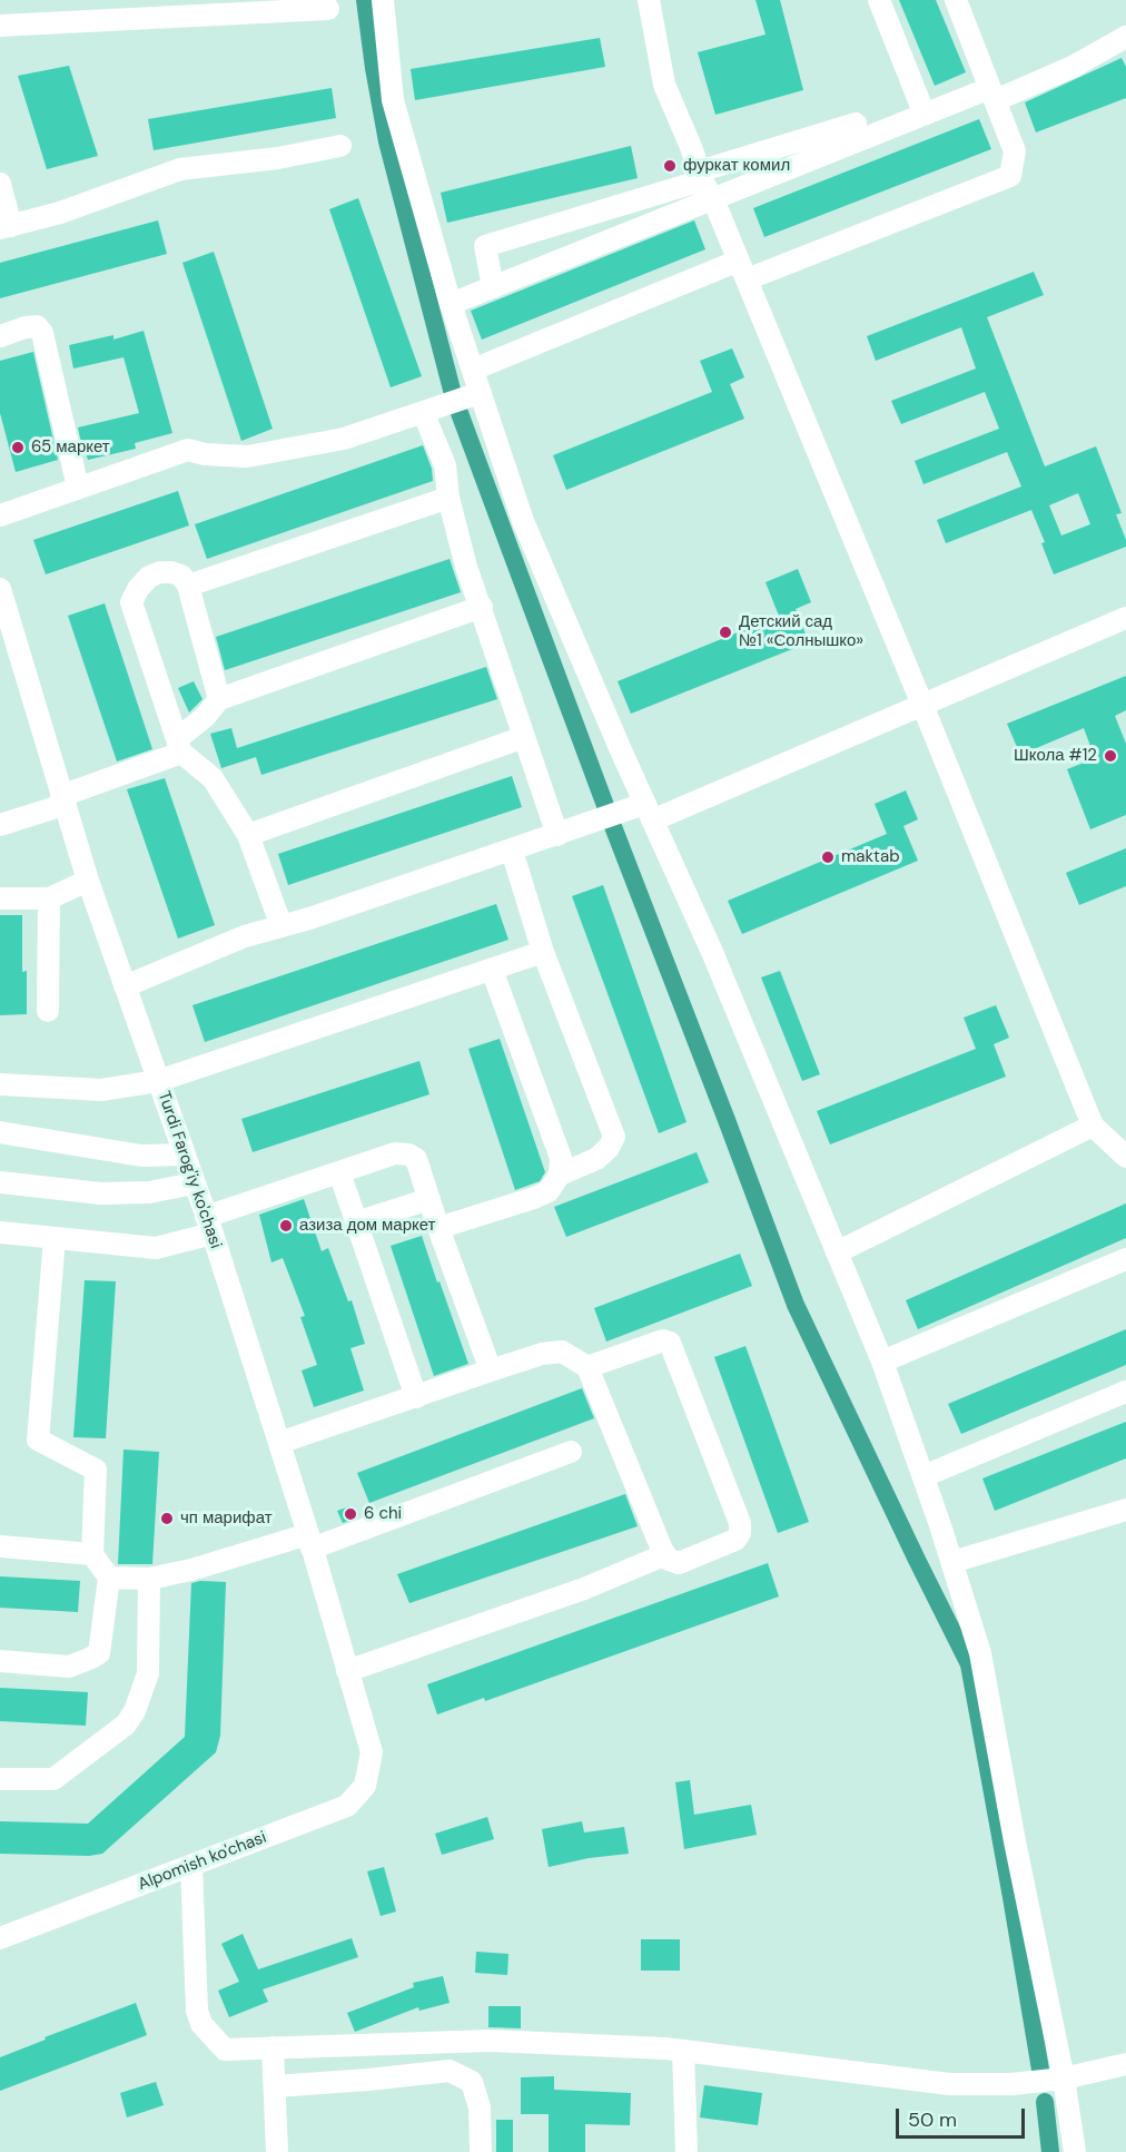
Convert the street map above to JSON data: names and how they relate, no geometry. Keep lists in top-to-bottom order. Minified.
{"streets":{"street":["Turdi Farog'iy ko'chasi","Alpomish ko'chasi"]},"crossings":[["Turdi Farog'iy ko'chasi","Alpomish ko'chasi"]],"places":["фуркат комил","65 маркет","Детский сад №1 «Солнышко»","Школа #12","maktab","азиза дом маркет","6 chi","чп марифат"],"scale_bar":"50 m"}
